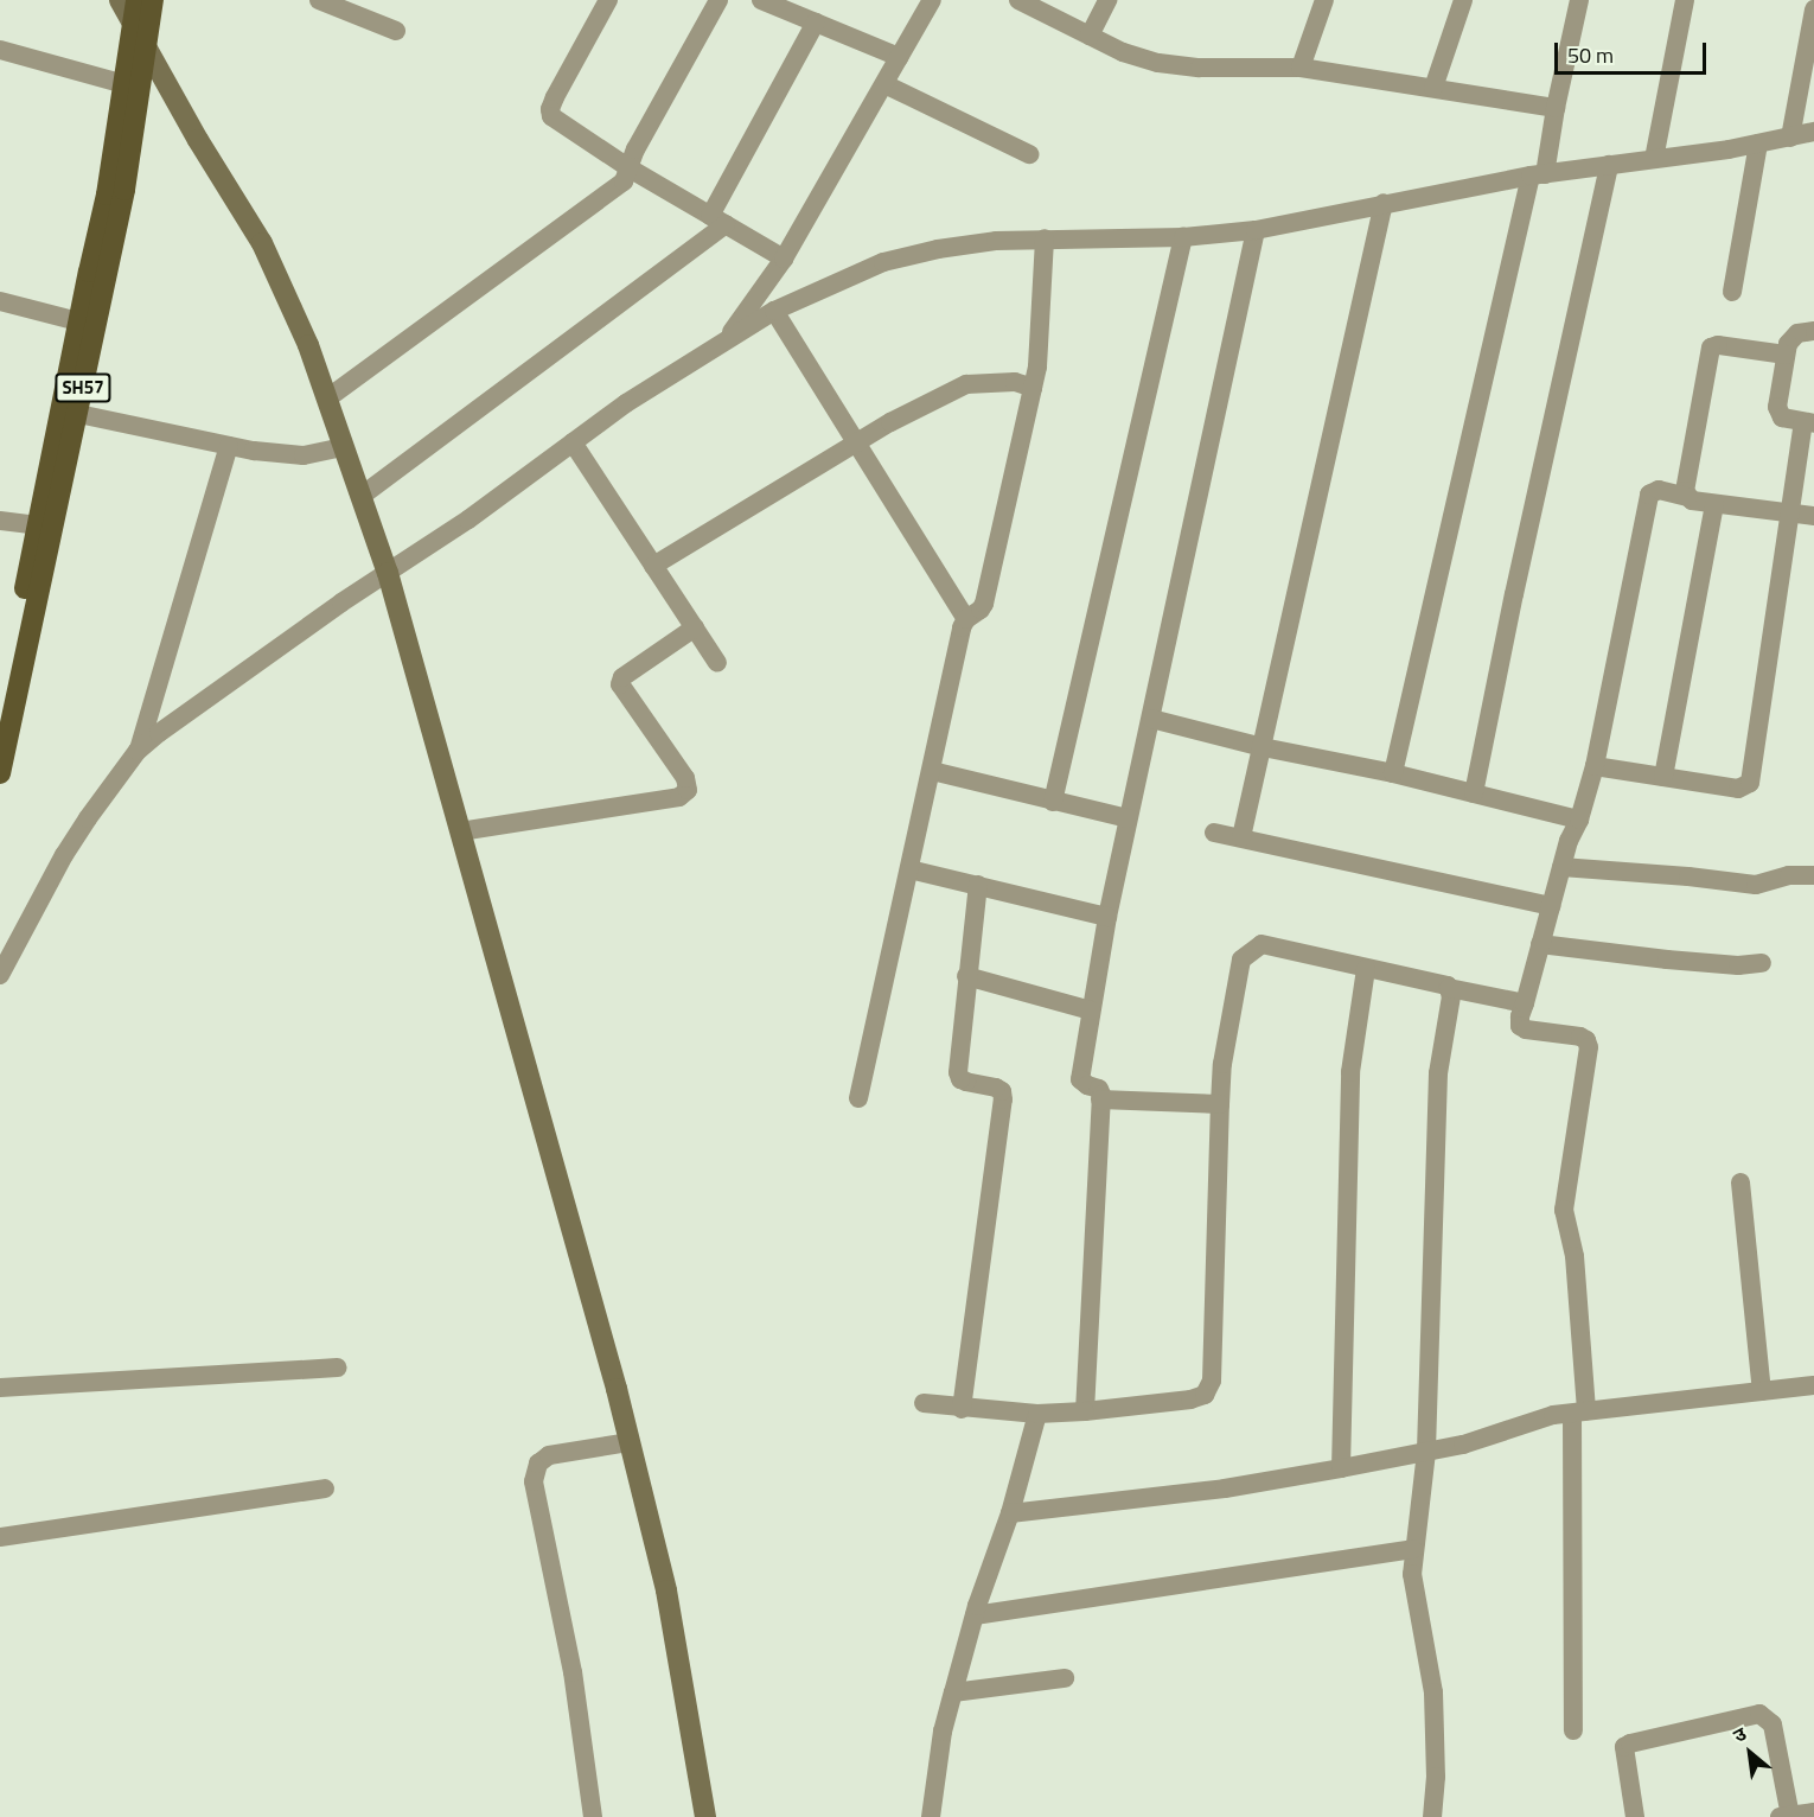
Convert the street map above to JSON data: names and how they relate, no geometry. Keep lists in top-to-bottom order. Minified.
{"streets":{"main road":["SH57"]},"scale_bar":"50 m","north":"top left"}
